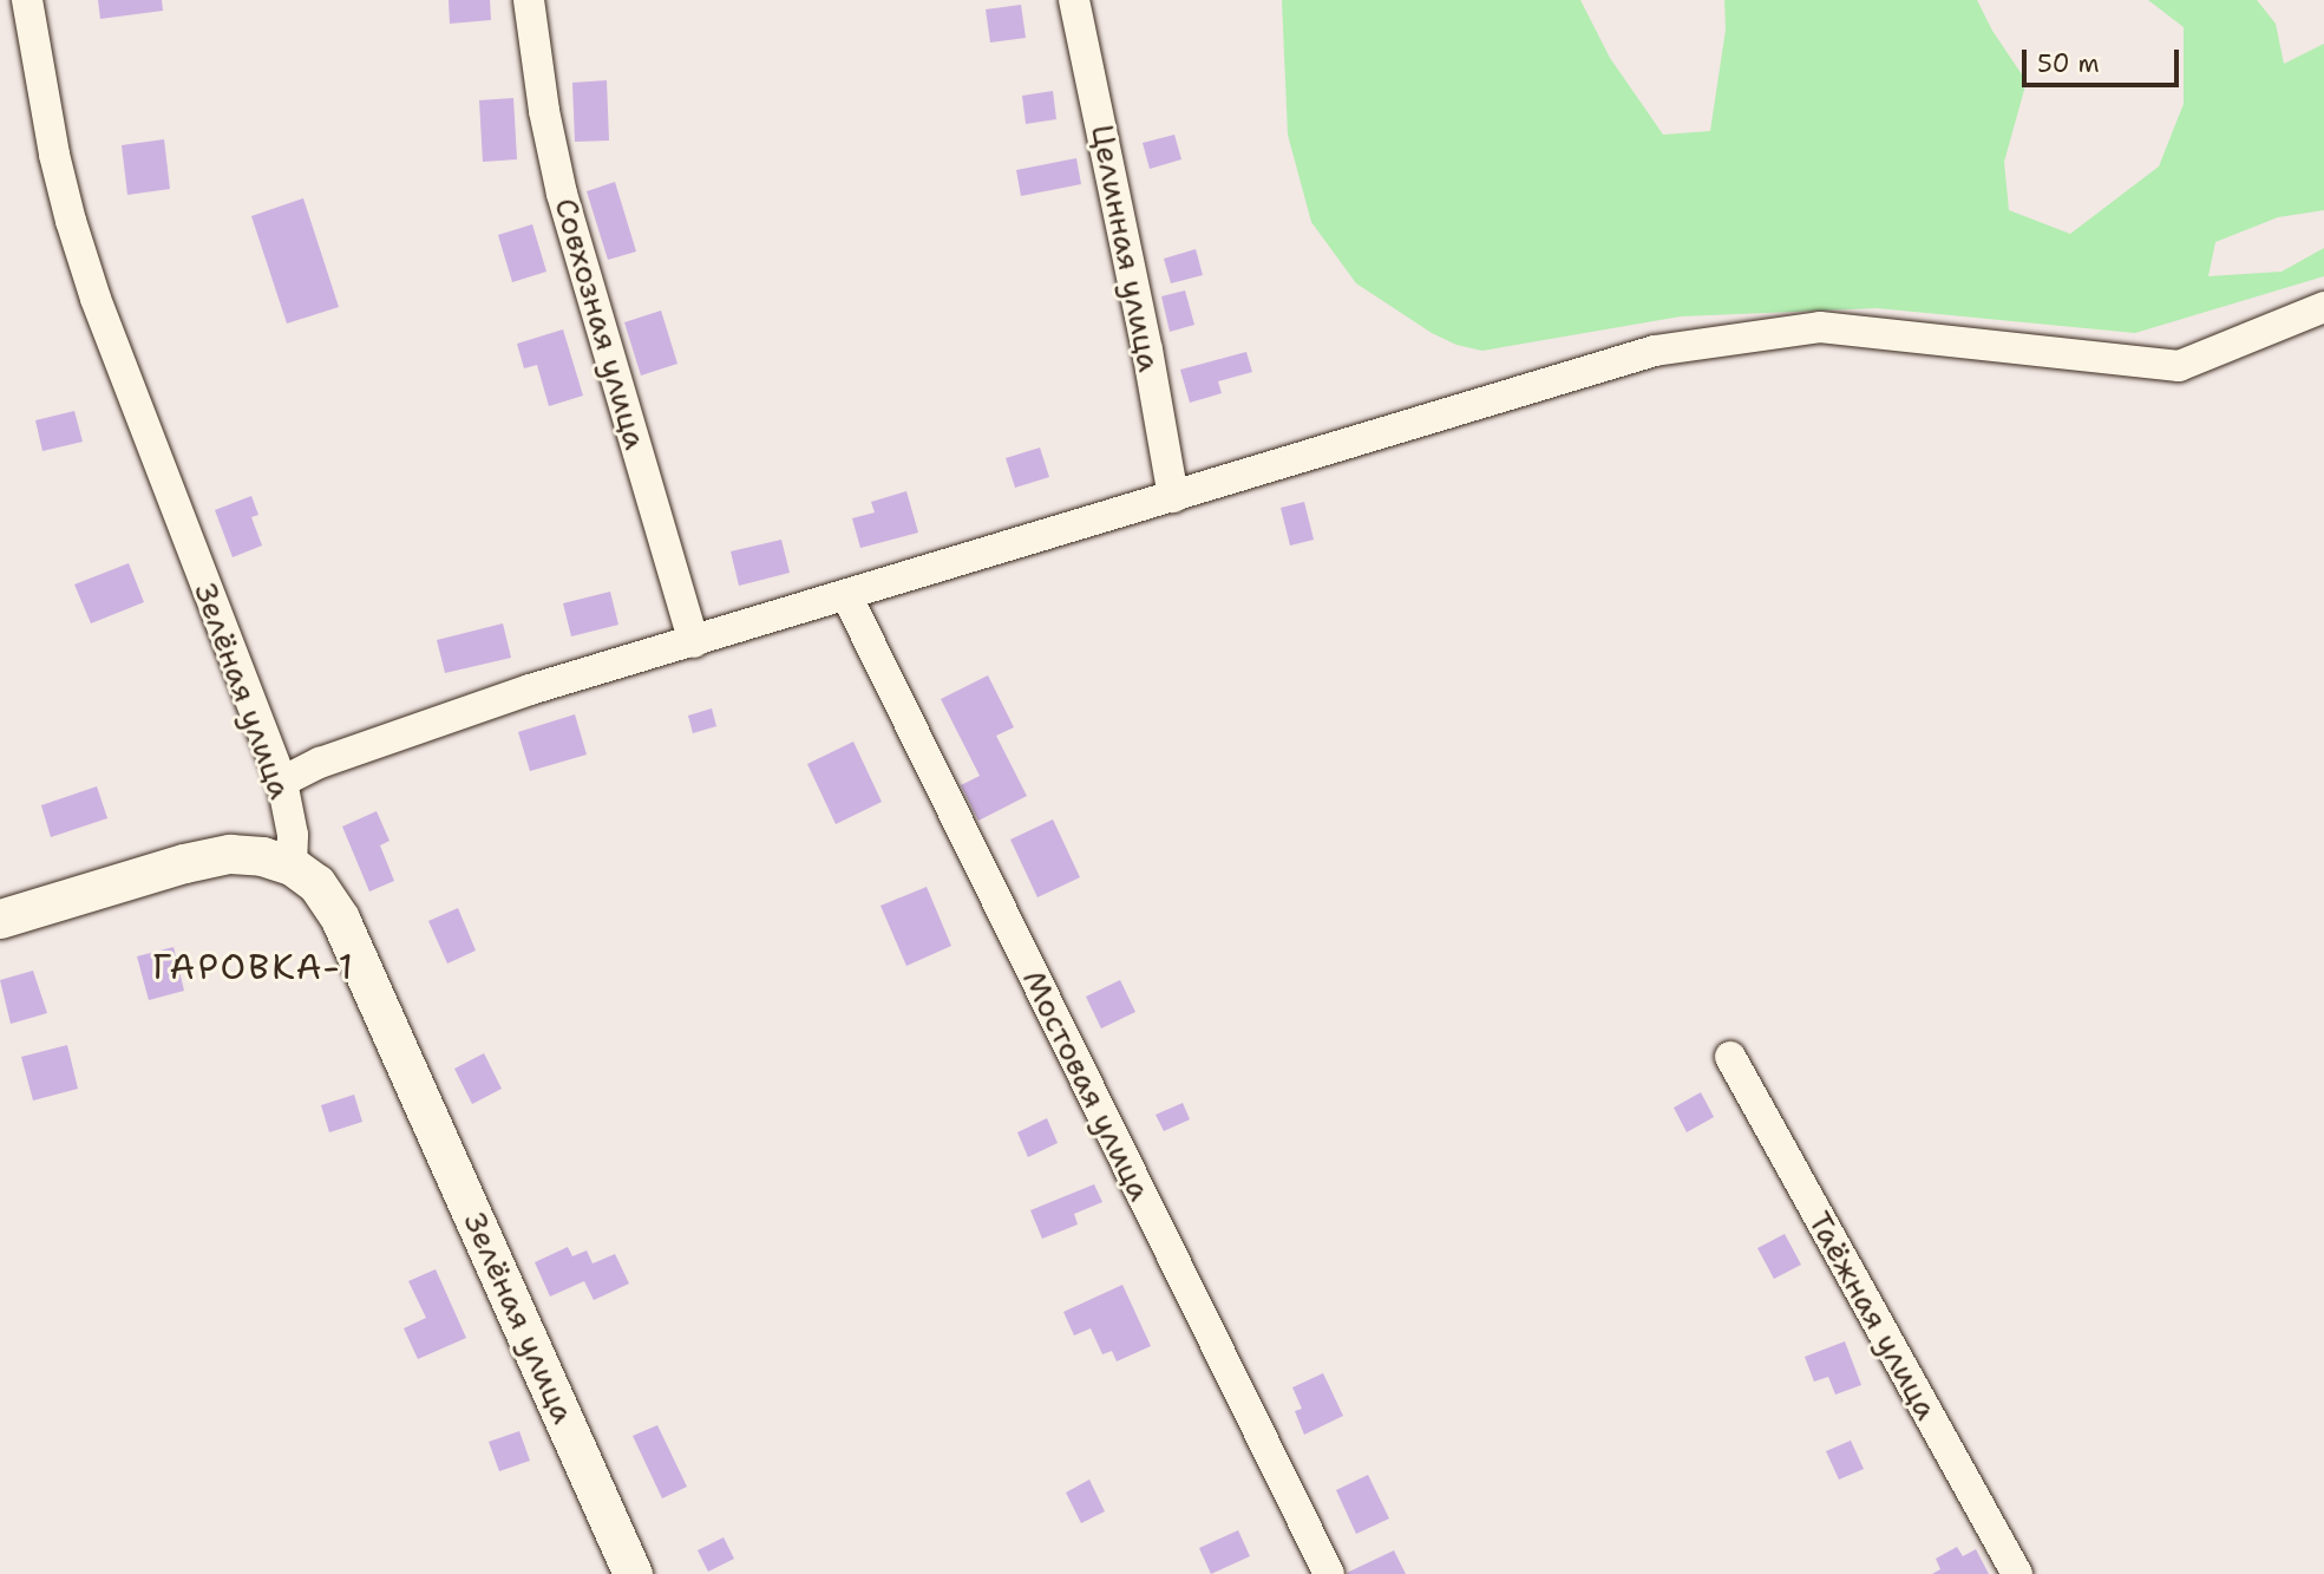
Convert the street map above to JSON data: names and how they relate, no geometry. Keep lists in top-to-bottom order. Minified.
{"streets":{"main road":["Зелёная улица"],"street":["Целинная улица","Совхозная улица","Мостовая улица","Таёжная улица"]},"districts":["ГАРОВКА-1"],"scale_bar":"50 m"}
